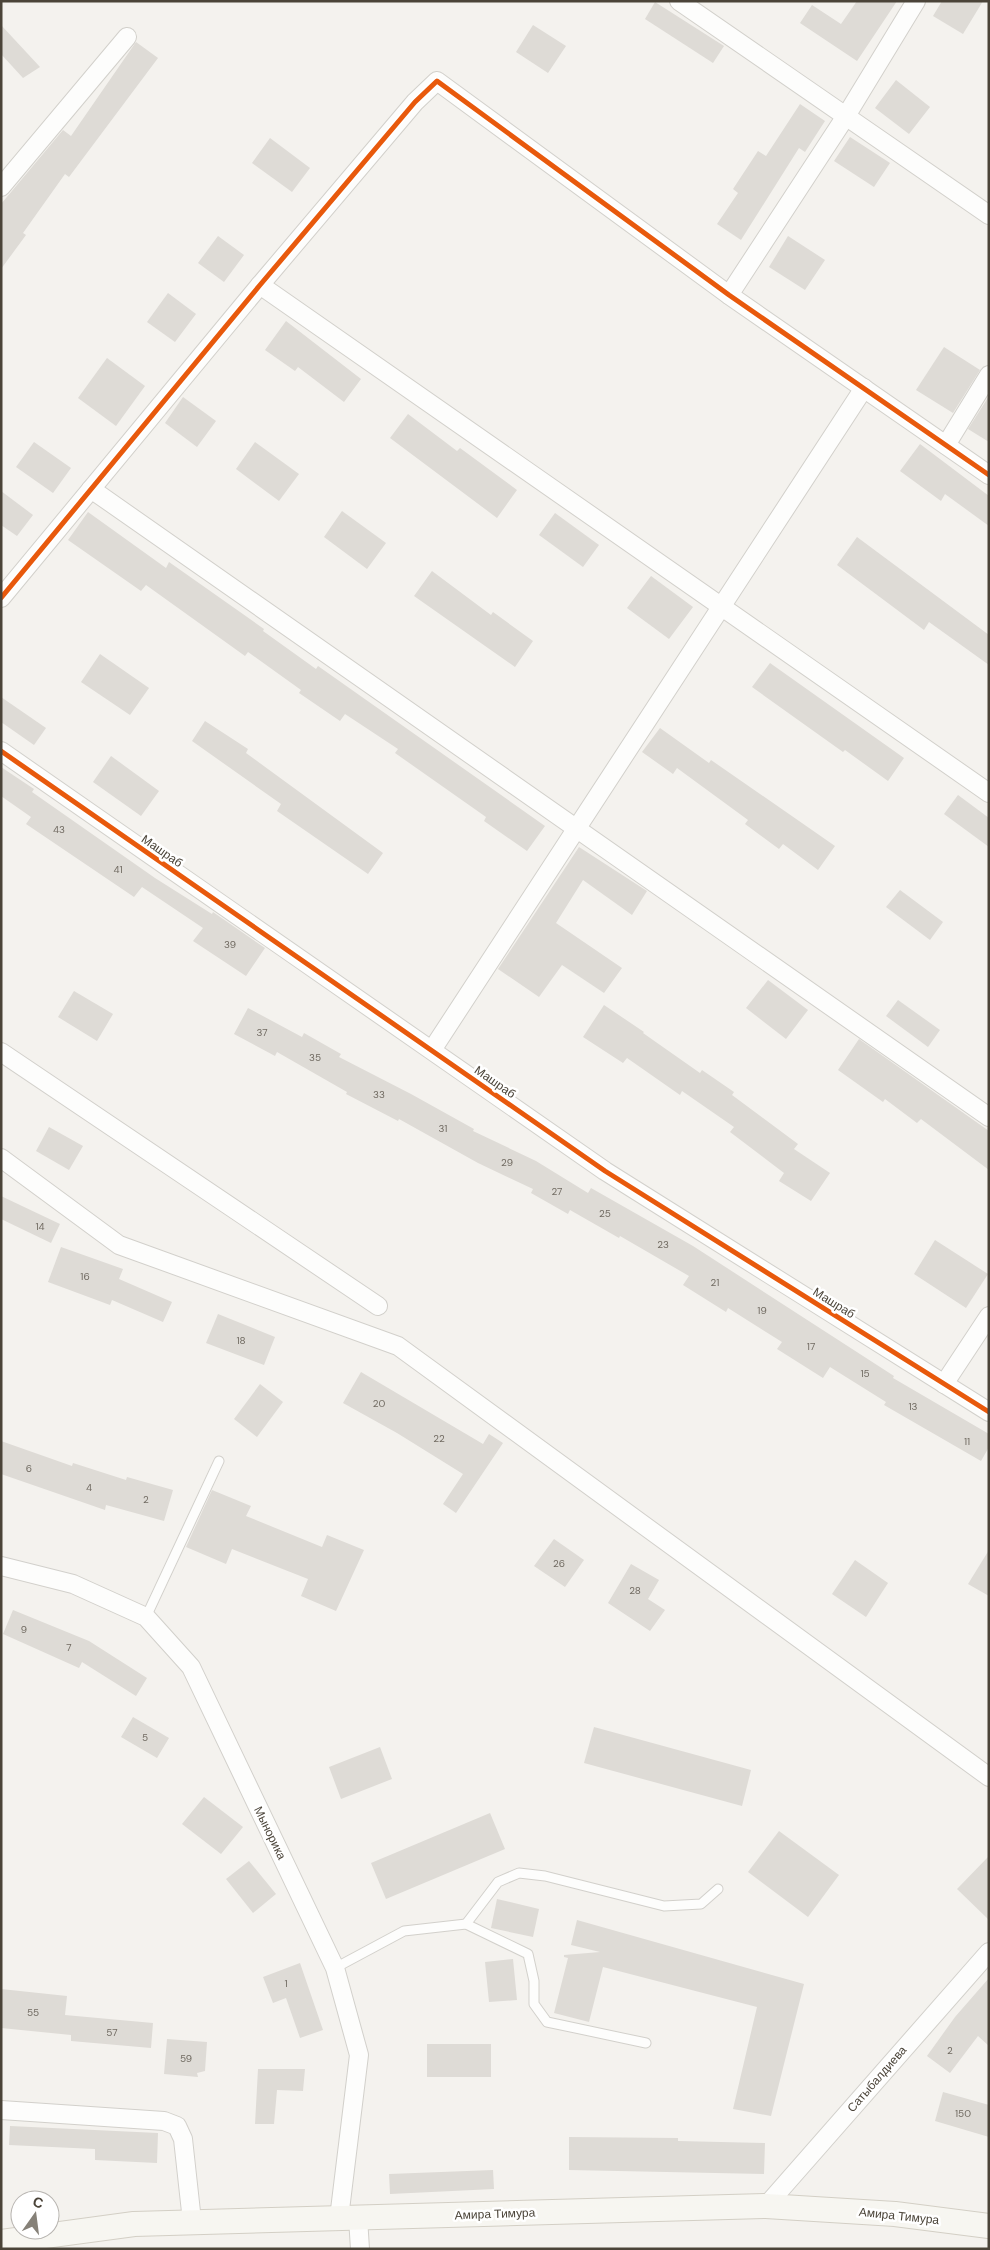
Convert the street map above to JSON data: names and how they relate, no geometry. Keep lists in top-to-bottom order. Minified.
{"streets":{"street":["Машраб","Мынорика","Сатыбалдиева","Амира Тимура"]},"crossings":[["Мынорика","Амира Тимура"],["Сатыбалдиева","Амира Тимура"]],"house_numbers":["43","41","39","37","35","33","31","29","27","25","14","23","16","21","19","18","17","15","20","13","22","11","6","4","2","26","28","9","7","5","1","55","57","2","59","150"],"north":"top"}
